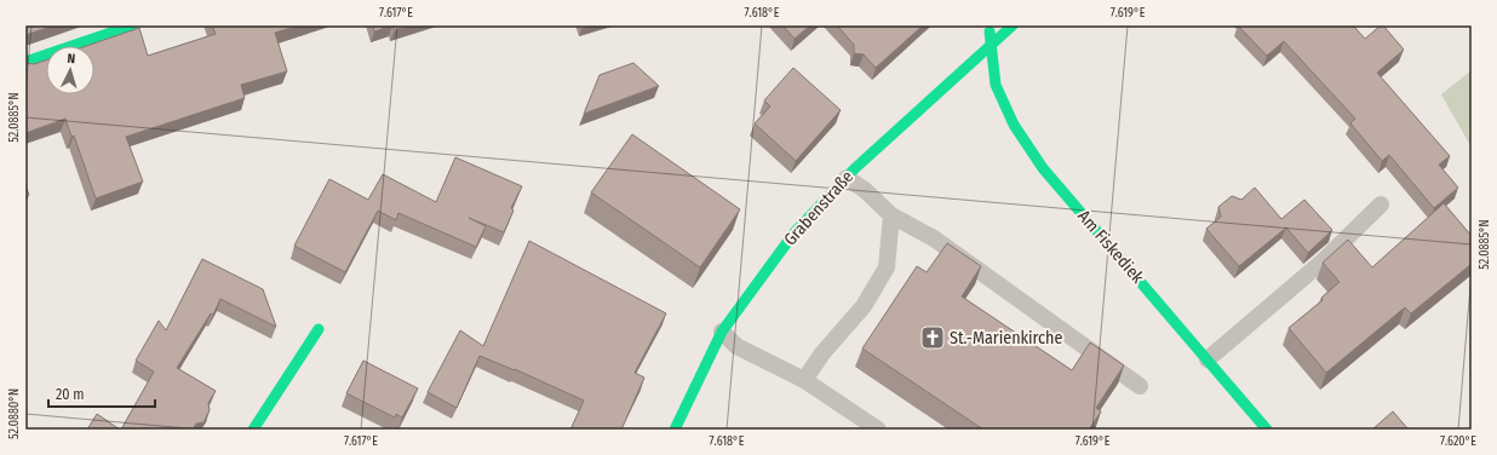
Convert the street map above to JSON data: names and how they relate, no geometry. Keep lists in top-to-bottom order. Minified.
{"streets":{"street":["Grabenstraße","Am Fiskediek"]},"crossings":[["Grabenstraße","Am Fiskediek"]],"places":{"church":["St.-Marienkirche"]},"scale_bar":"20 m","north":"top","coordinates":["7.617°E","7.618°E","7.619°E","52.0885°N","52.0880°N","7.620°E"]}
